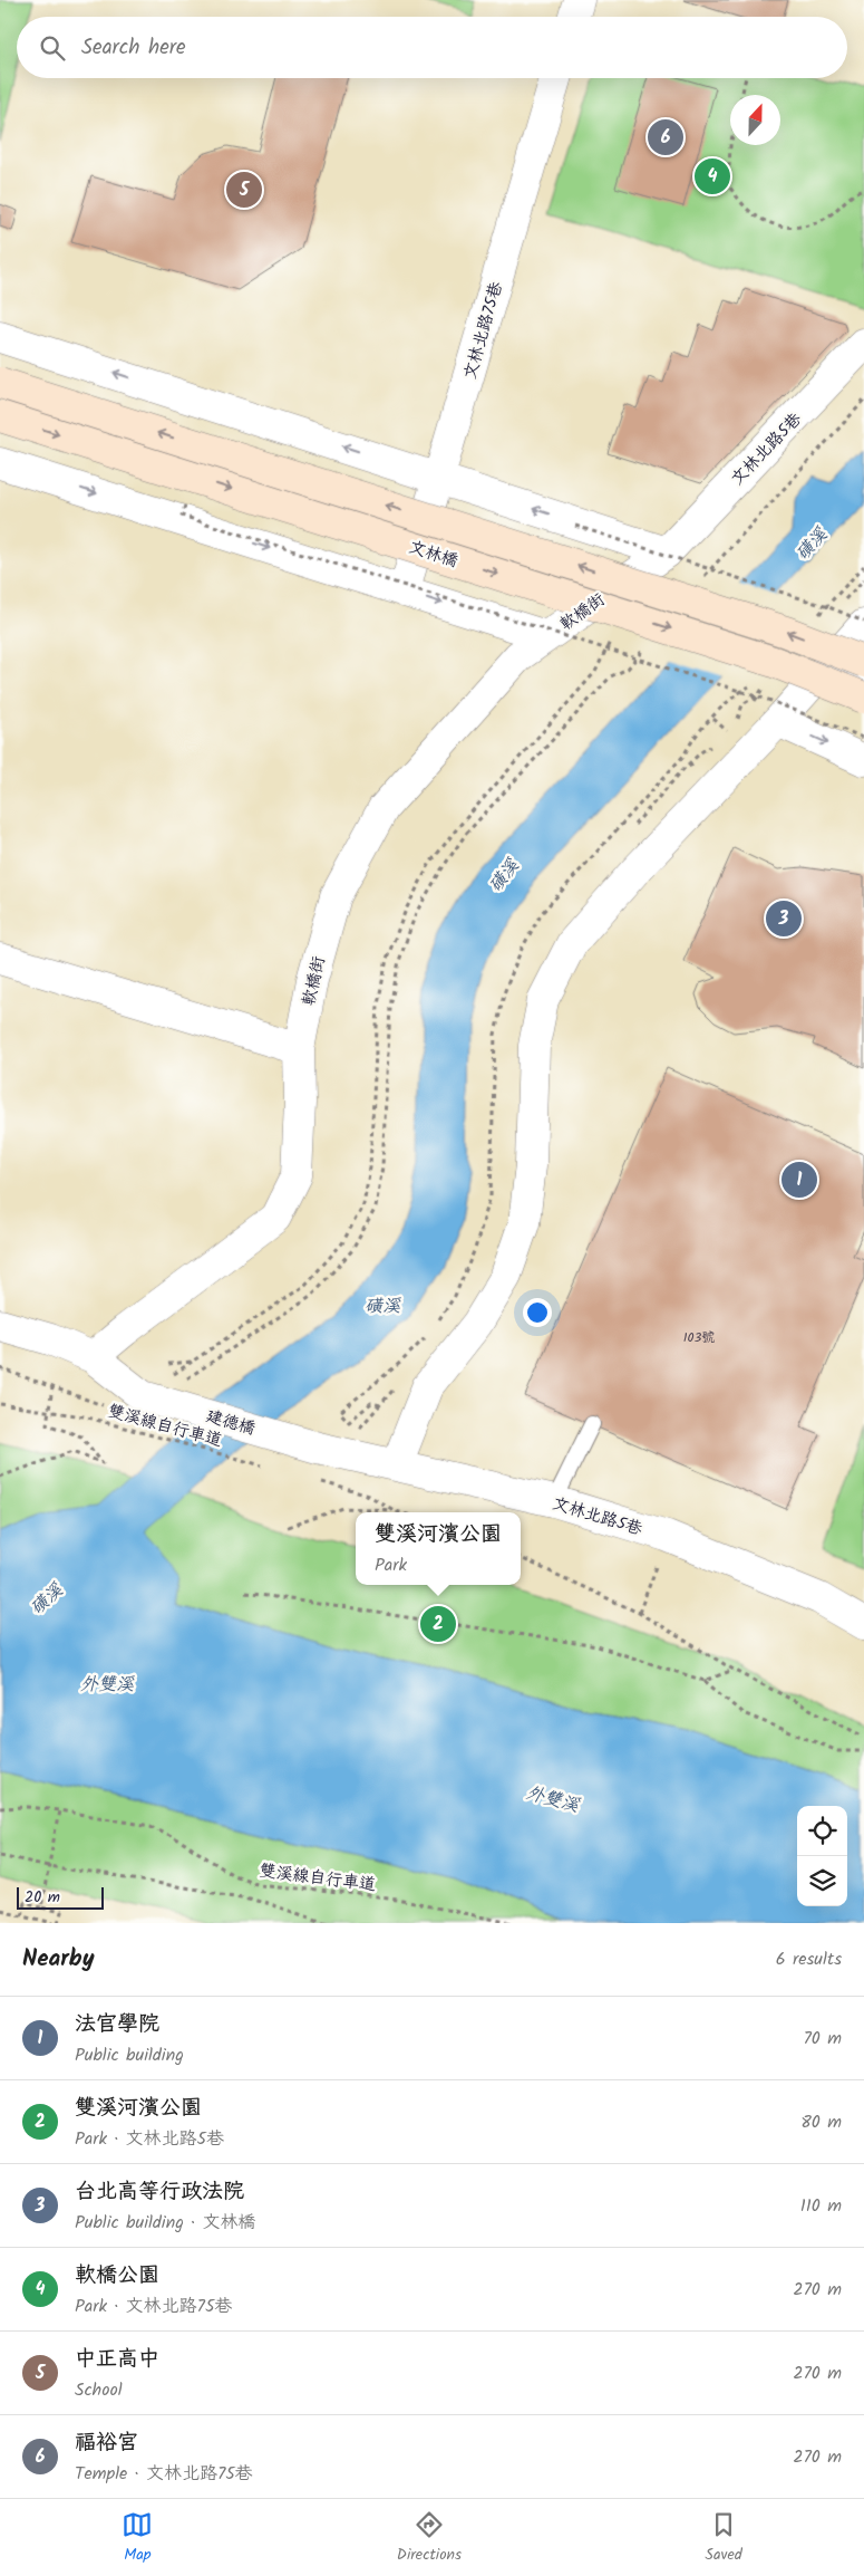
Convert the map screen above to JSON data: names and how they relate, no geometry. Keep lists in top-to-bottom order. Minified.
{"streets":{"street":["文林北路75巷","文林北路5巷","文林橋","軟橋街","建德橋"],"path":["雙溪線自行車道"]},"crossings":[["文林北路5巷","軟橋街"],["文林北路5巷","建德橋"],["軟橋街","建德橋"]],"water":["磺溪","外雙溪"],"house_numbers":["103號"],"scale_bar":"20 m","north":"top","page":{"search":"Search here","pins":["6","4","5","3","1","2"],"popup":["雙溪河濱公園","Park"],"scale":"20 m","heading":["Nearby","6 results"],"list":[{"mark":"1","name":"法官學院","note":"Public building","value":"70 m"},{"mark":"2","name":"雙溪河濱公園","note":"Park · 文林北路5巷","value":"80 m"},{"mark":"3","name":"台北高等行政法院","note":"Public building · 文林橋","value":"110 m"},{"mark":"4","name":"軟橋公園","note":"Park · 文林北路75巷","value":"270 m"},{"mark":"5","name":"中正高中","note":"School","value":"270 m"},{"mark":"6","name":"福裕宮","note":"Temple · 文林北路75巷","value":"270 m"}],"nav":["Map","Directions","Saved"]}}
